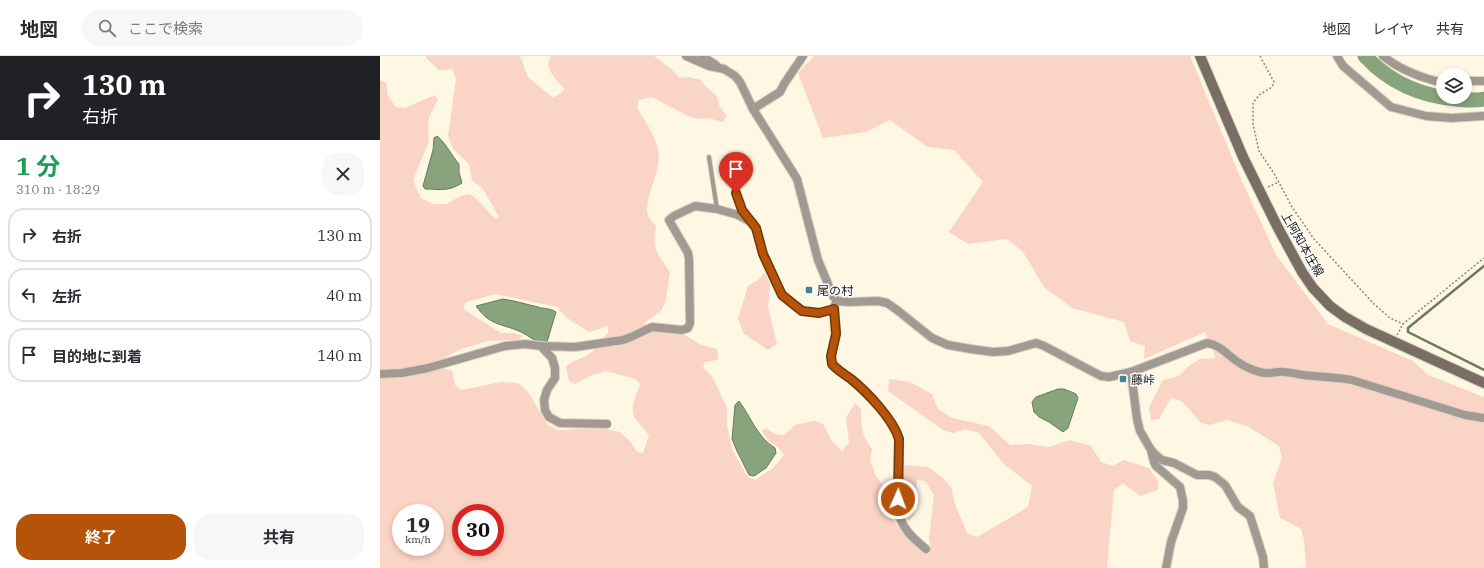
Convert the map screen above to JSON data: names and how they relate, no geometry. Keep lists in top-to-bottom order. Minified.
{"streets":{"main road":["上阿知本庄線"]},"places":{"transit":["尾の村","藤峠"]},"page":{"header":"地図","search":"ここで検索","nav":["地図","レイヤ","共有"],"turn":["130 m","右折"],"heading":["1 分","310 m · 18:29"],"list":[{"name":"右折","value":"130 m"},{"name":"左折","value":"40 m"},{"name":"目的地に到着","value":"140 m"}],"speed":"19 km/h","limit":"30","buttons":["終了","共有"]}}
